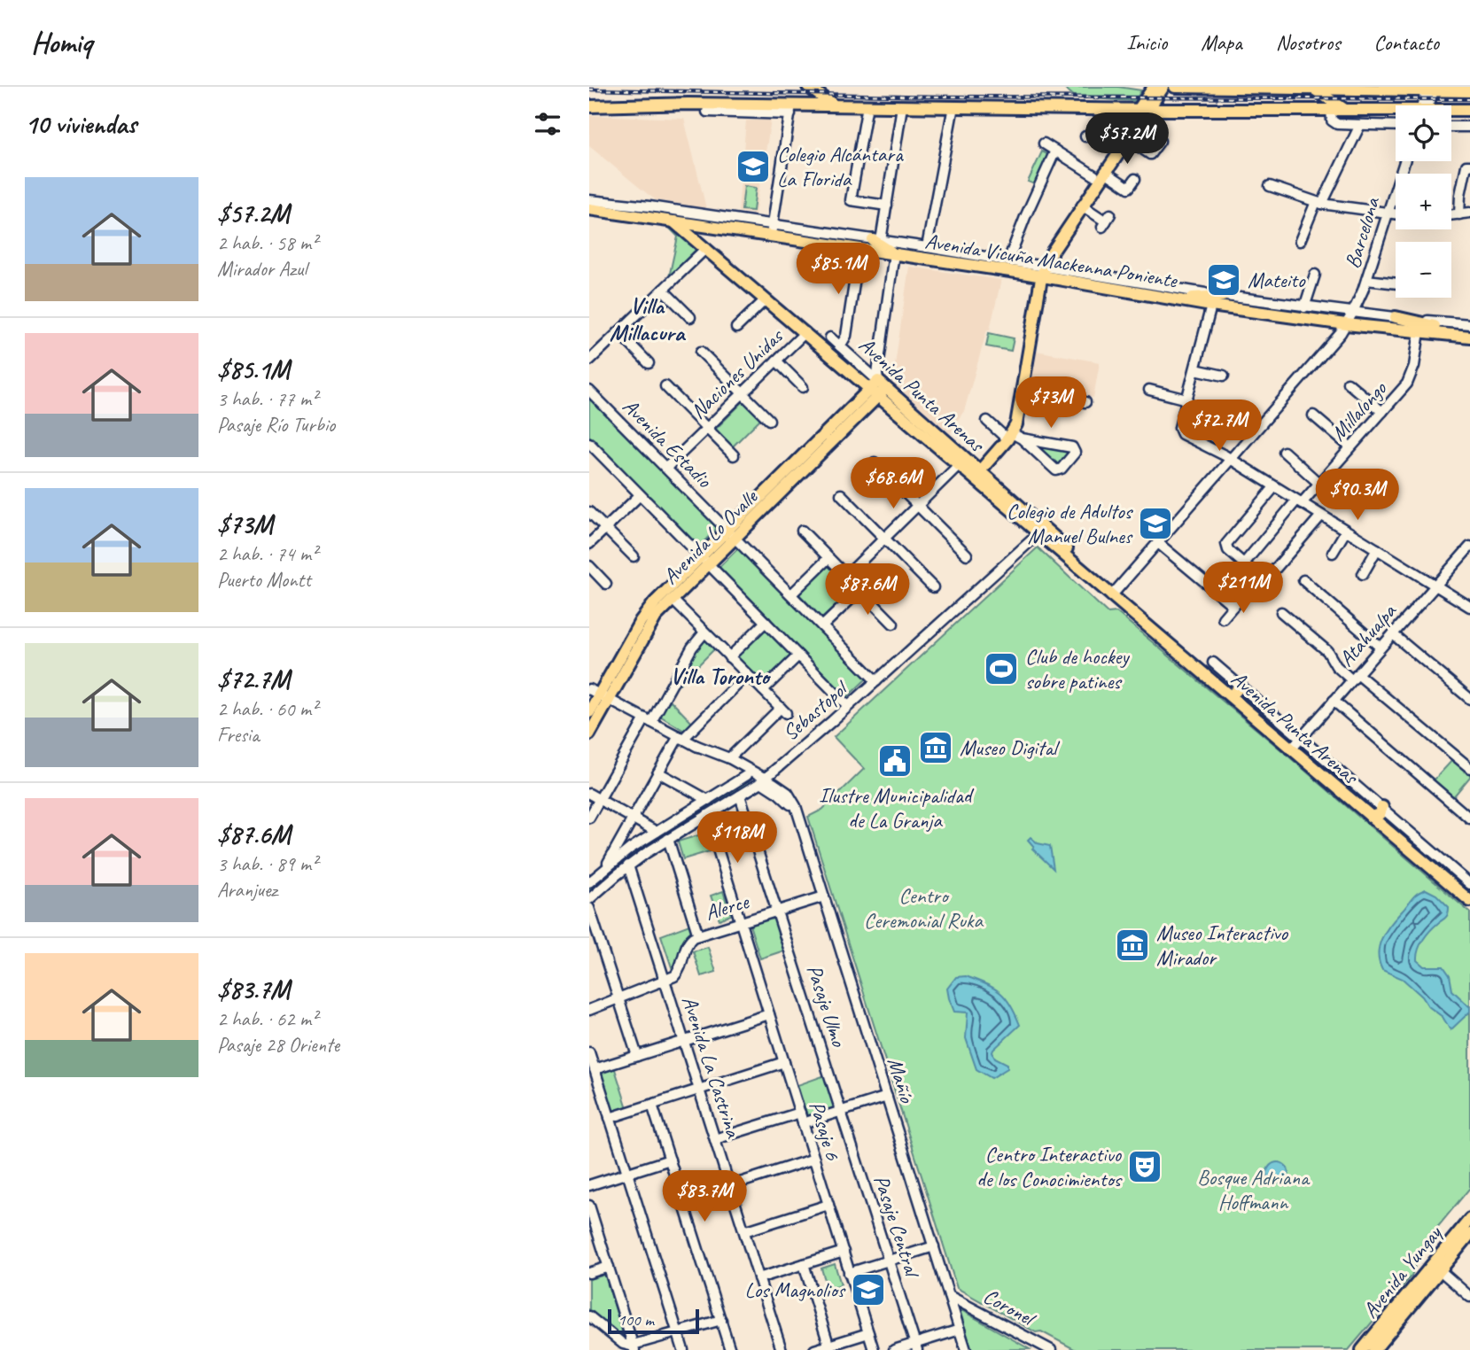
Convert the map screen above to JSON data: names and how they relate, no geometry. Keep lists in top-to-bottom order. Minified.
{"streets":{"main road":["Avenida Vicuña Mackenna Poniente","Avenida Punta Arenas","Avenida Lo Ovalle","Avenida Yungay"],"street":["Barcelona","Naciones Unidas","Millalongo","Avenida Estadio","Atahualpa","Sebastopol","Alerce","Pasaje Ulmo","Avenida La Castrina","Mañío","Pasaje 6","Pasaje Central","Coronel"]},"crossings":[["Barcelona","Avenida Vicuña Mackenna Poniente"],["Barcelona","Avenida Punta Arenas"],["Avenida Vicuña Mackenna Poniente","Avenida Punta Arenas"],["Avenida Vicuña Mackenna Poniente","Millalongo"],["Naciones Unidas","Avenida Punta Arenas"],["Naciones Unidas","Avenida Estadio"],["Avenida Punta Arenas","Avenida Lo Ovalle"],["Avenida Punta Arenas","Atahualpa"],["Avenida Punta Arenas","Sebastopol"],["Avenida Estadio","Avenida Lo Ovalle"],["Avenida Estadio","Sebastopol"],["Avenida Lo Ovalle","Mañío"],["Sebastopol","Avenida La Castrina"],["Sebastopol","Mañío"],["Sebastopol","Pasaje 6"],["Alerce","Pasaje Ulmo"],["Alerce","Avenida La Castrina"],["Alerce","Mañío"],["Alerce","Pasaje 6"],["Pasaje Ulmo","Pasaje Central"],["Mañío","Coronel"]],"districts":["Villa Millacura","Villa Toronto"],"parks":["Centro Ceremonial Ruka","Bosque Adriana Hoffmann"],"places":{"school or university":["Colegio Alcántara La Florida","Mateito","Colegio de Adultos Manuel Bulnes","Los Magnolios"],"sports":["Club de hockey sobre patines"],"museum":["Museo Digital","Museo Interactivo Mirador"],"public building":["Ilustre Municipalidad de La Granja"],"theatre":["Centro Interactivo de los Conocimientos"]},"scale_bar":"100 m","page":{"header":"Homiq","nav":["Inicio","Mapa","Nosotros","Contacto"],"heading":"10 viviendas","map_buttons":["+","−"],"price":["$57.2M","$85.1M","$73M","$72.7M","$68.6M","$90.3M","$211M","$87.6M","$118M","$83.7M"],"list":[{"name":"$57.2M","note":"2 hab. · 58 m² · Mirador Azul"},{"name":"$85.1M","note":"3 hab. · 77 m² · Pasaje Río Turbio"},{"name":"$73M","note":"2 hab. · 74 m² · Puerto Montt"},{"name":"$72.7M","note":"2 hab. · 60 m² · Fresia"},{"name":"$87.6M","note":"3 hab. · 89 m² · Aranjuez"},{"name":"$83.7M","note":"2 hab. · 62 m² · Pasaje 28 Oriente"}],"scale":"100 m"}}
